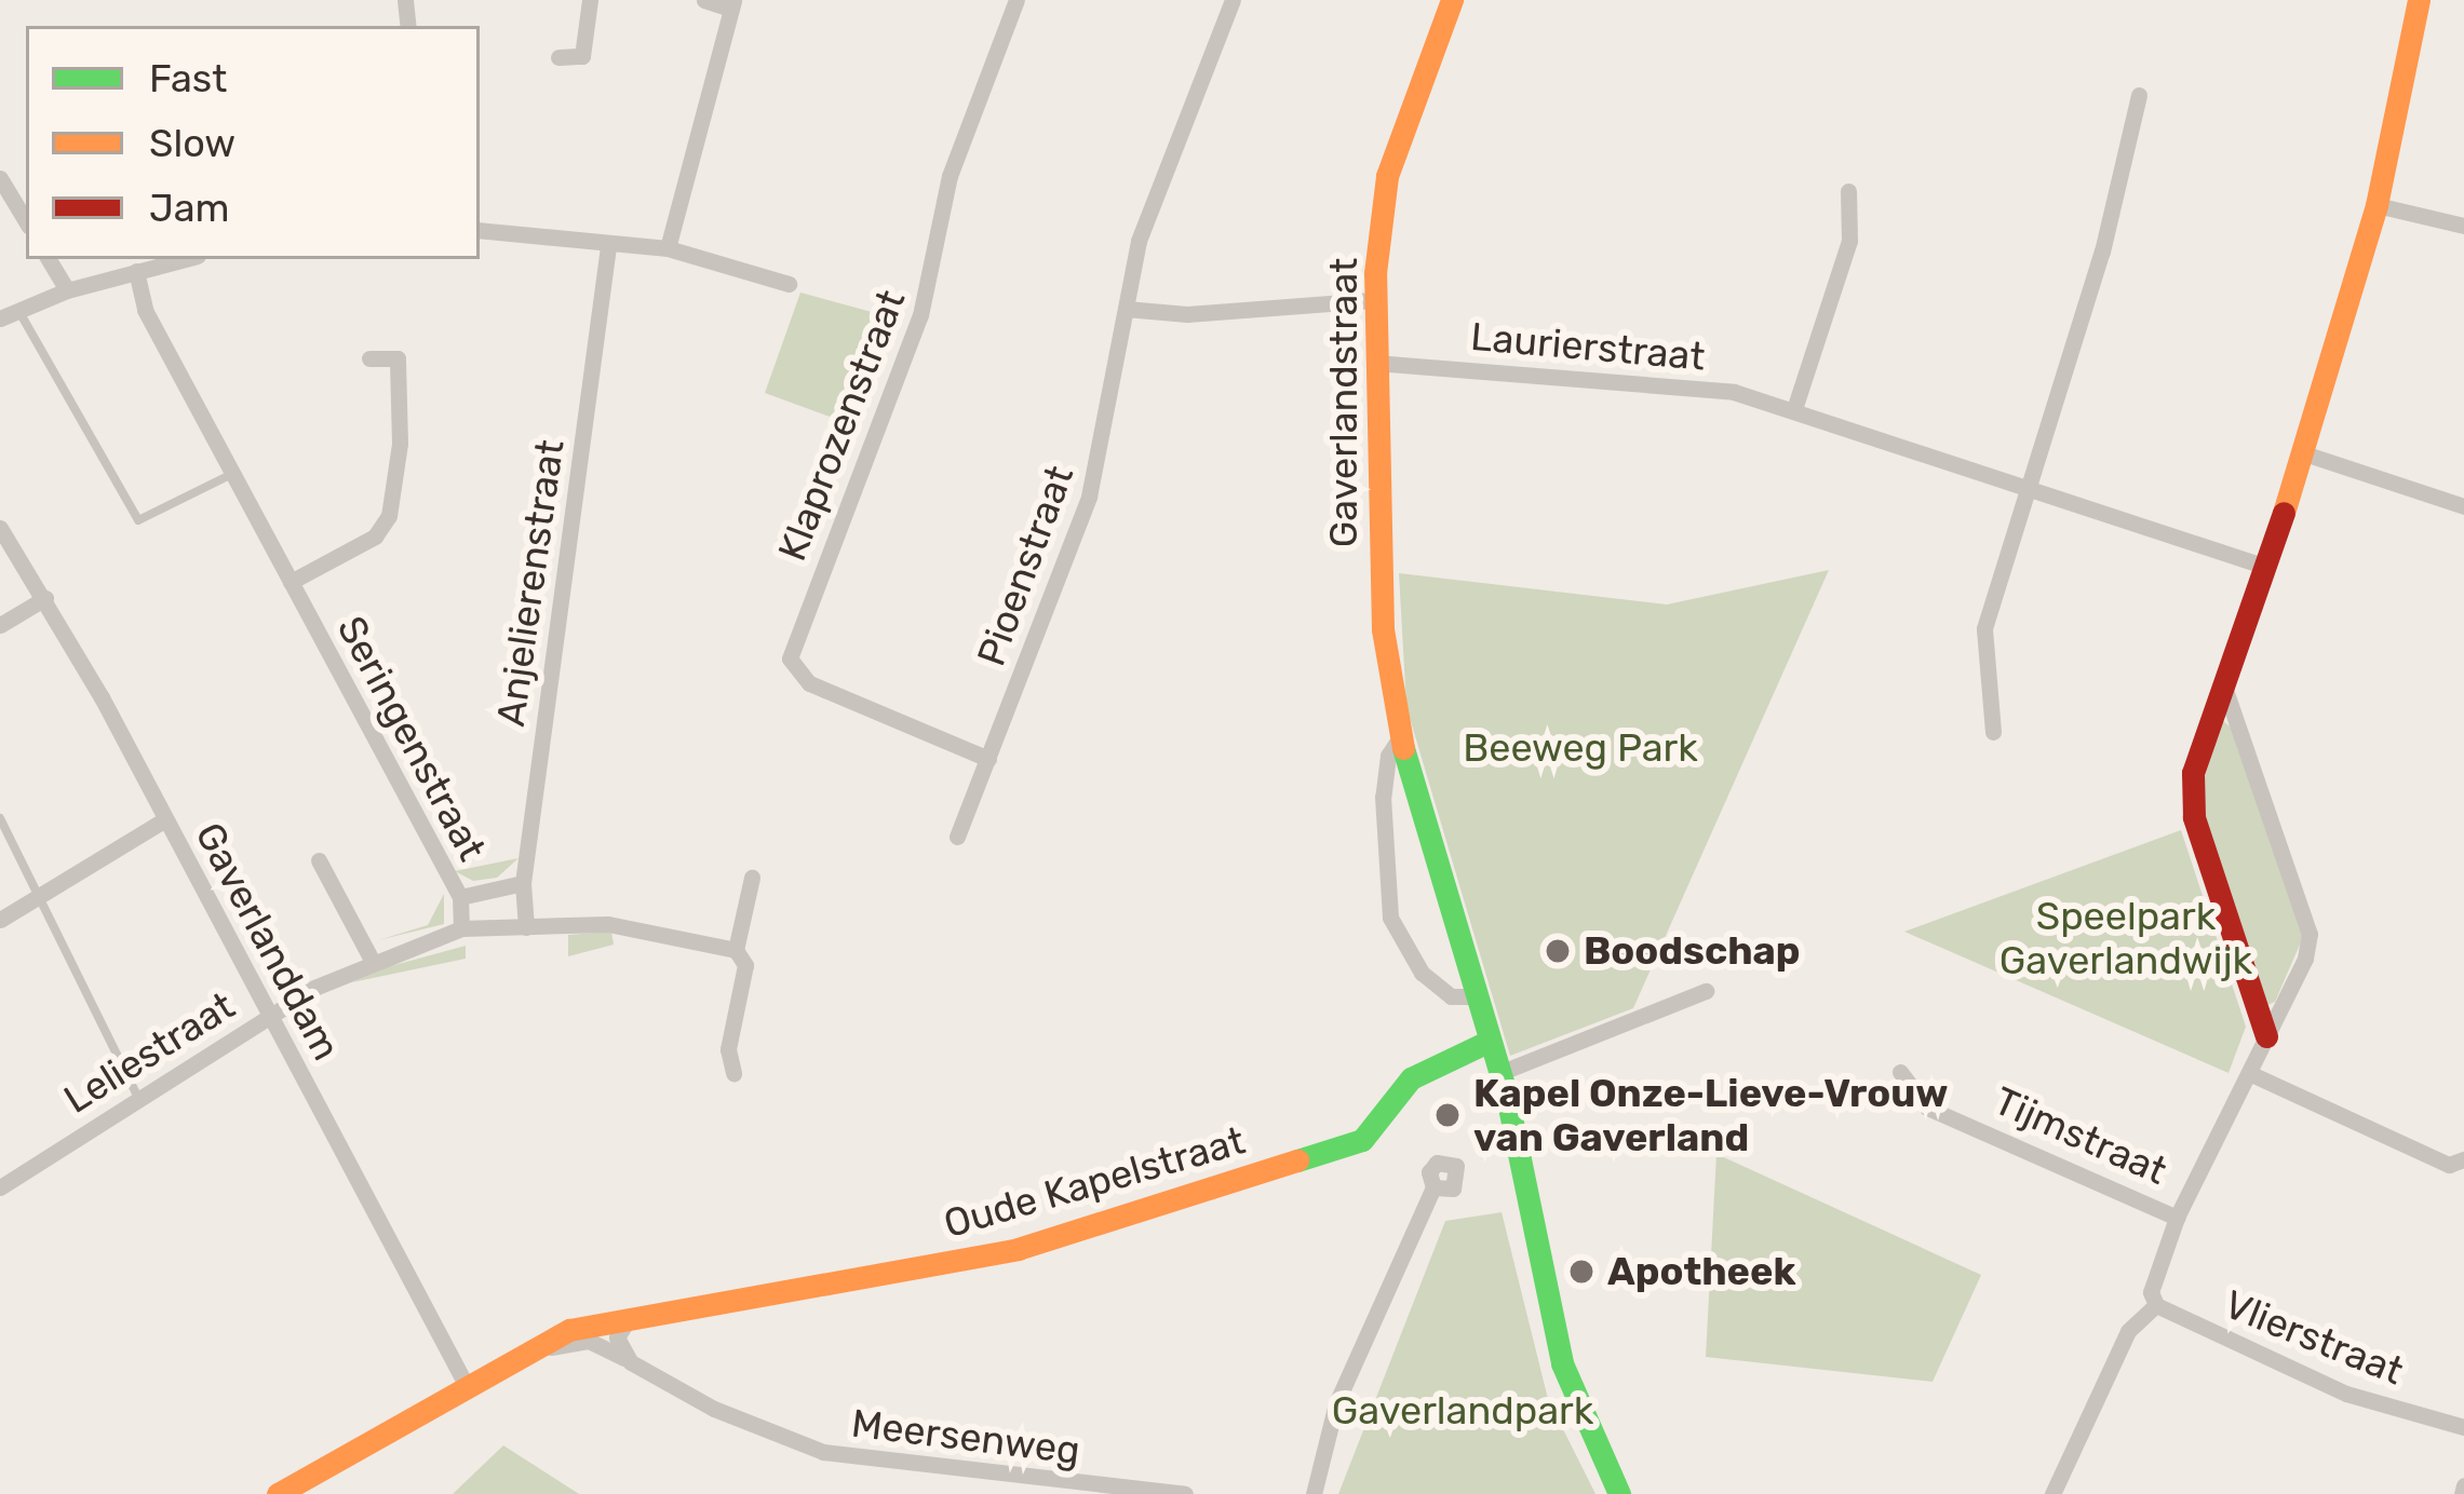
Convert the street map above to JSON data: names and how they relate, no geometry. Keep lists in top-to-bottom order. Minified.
{"streets":{"street":["Laurierstraat","Gaverlandstraat","Klaprozenstraat","Pioenstraat","Anjelierenstraat","Seringenstraat","Gaverlanddam","Leliestraat","Tijmstraat","Oude Kapelstraat","Vlierstraat","Meersenweg"]},"crossings":[["Laurierstraat","Gaverlandstraat"],["Gaverlandstraat","Oude Kapelstraat"],["Klaprozenstraat","Pioenstraat"],["Seringenstraat","Leliestraat"],["Gaverlanddam","Leliestraat"],["Gaverlanddam","Oude Kapelstraat"],["Tijmstraat","Vlierstraat"],["Oude Kapelstraat","Meersenweg"]],"parks":["Beeweg Park","Speelpark Gaverlandwijk","Gaverlandpark"],"places":["Boodschap","Kapel Onze-Lieve-Vrouw van Gaverland","Apotheek"],"legend":["Fast","Slow","Jam"]}
